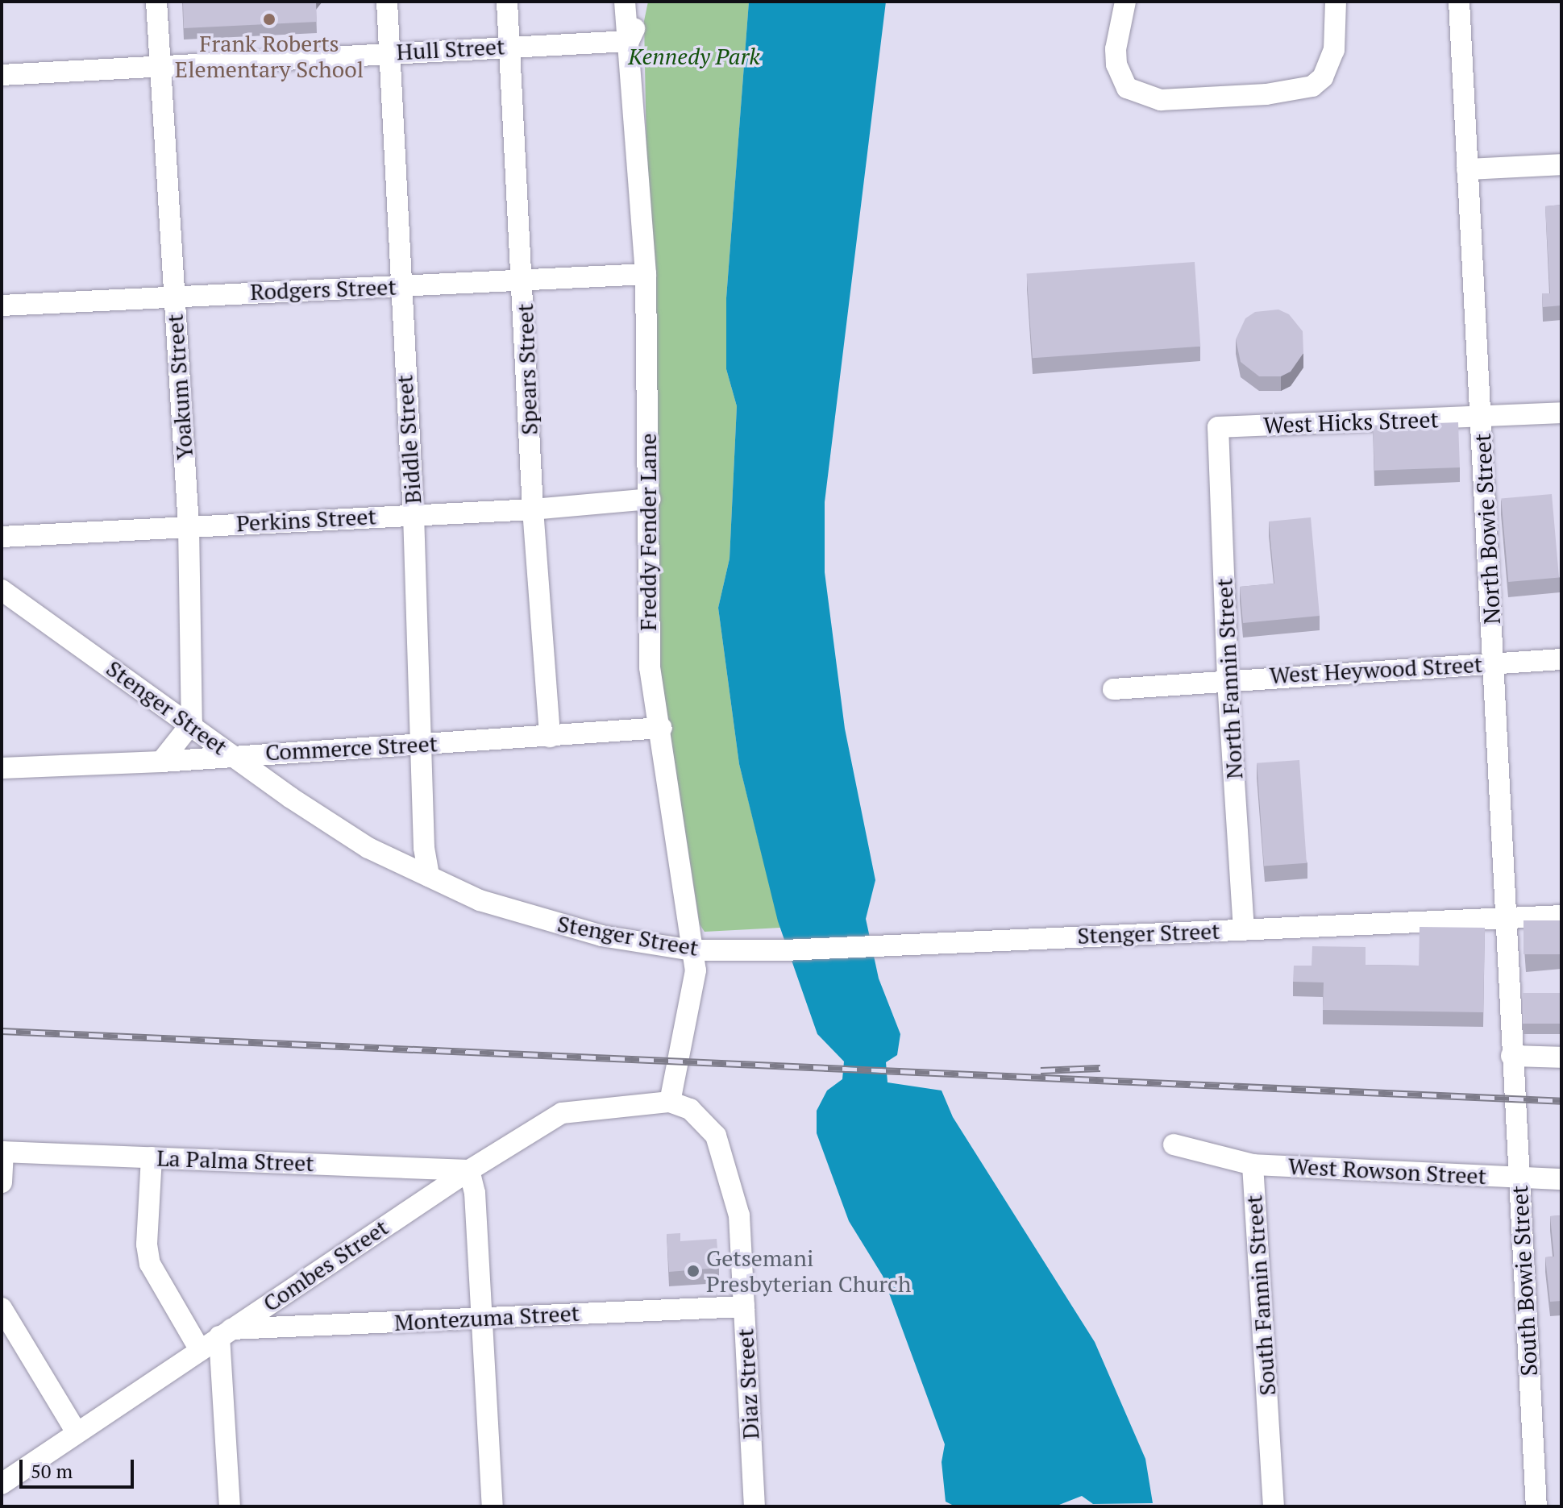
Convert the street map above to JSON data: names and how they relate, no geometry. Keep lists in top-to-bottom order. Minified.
{"streets":{"street":["Hull Street","Rodgers Street","Spears Street","Yoakum Street","West Hicks Street","Biddle Street","Perkins Street","North Bowie Street","Freddy Fender Lane","West Heywood Street","North Fannin Street","Stenger Street","Commerce Street","La Palma Street","West Rowson Street","Combes Street","South Bowie Street","South Fannin Street","Montezuma Street","Diaz Street"]},"crossings":[["Hull Street","Spears Street"],["Hull Street","Yoakum Street"],["Hull Street","Biddle Street"],["Hull Street","Freddy Fender Lane"],["Rodgers Street","Spears Street"],["Rodgers Street","Yoakum Street"],["Rodgers Street","Biddle Street"],["Rodgers Street","Freddy Fender Lane"],["Spears Street","Perkins Street"],["Spears Street","Commerce Street"],["Yoakum Street","Perkins Street"],["Yoakum Street","Stenger Street"],["West Hicks Street","North Bowie Street"],["West Hicks Street","North Fannin Street"],["Biddle Street","Perkins Street"],["Biddle Street","Stenger Street"],["Biddle Street","Commerce Street"],["Perkins Street","Freddy Fender Lane"],["North Bowie Street","West Heywood Street"],["North Bowie Street","Stenger Street"],["North Bowie Street","South Bowie Street"],["Freddy Fender Lane","Stenger Street"],["Freddy Fender Lane","Commerce Street"],["Freddy Fender Lane","Combes Street"],["Freddy Fender Lane","Diaz Street"],["West Heywood Street","North Fannin Street"],["North Fannin Street","Stenger Street"],["Stenger Street","Commerce Street"],["La Palma Street","Combes Street"],["West Rowson Street","South Bowie Street"],["West Rowson Street","South Fannin Street"],["Combes Street","Montezuma Street"],["Combes Street","Diaz Street"],["Montezuma Street","Diaz Street"]],"parks":["Kennedy Park"],"places":["Frank Roberts Elementary School","Getsemani Presbyterian Church"],"scale_bar":"50 m"}
